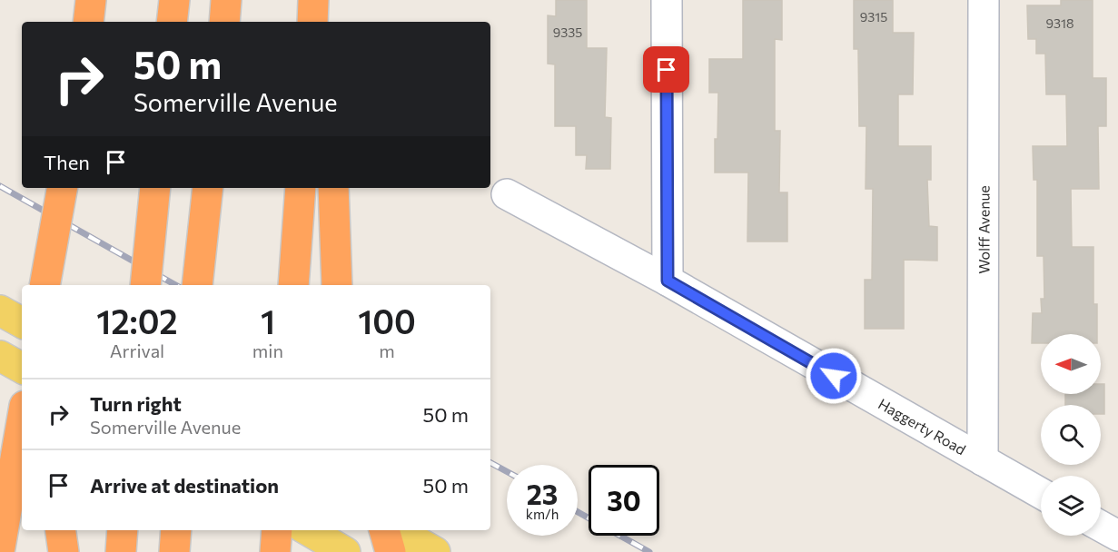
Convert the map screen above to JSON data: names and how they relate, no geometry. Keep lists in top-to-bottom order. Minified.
{"streets":{"street":["Wolff Avenue","Haggerty Road"]},"crossings":[["Wolff Avenue","Haggerty Road"]],"house_numbers":["9315","9318","9335"],"north":"left","page":{"turn":["50 m","Somerville Avenue"],"then":"Then","eta":["12:02","Arrival","1","min","100","m"],"list":[{"name":"Turn right","note":"Somerville Avenue","value":"50 m"},{"name":"Arrive at destination","value":"50 m"}],"speed":"23 km/h","limit":"30"}}
